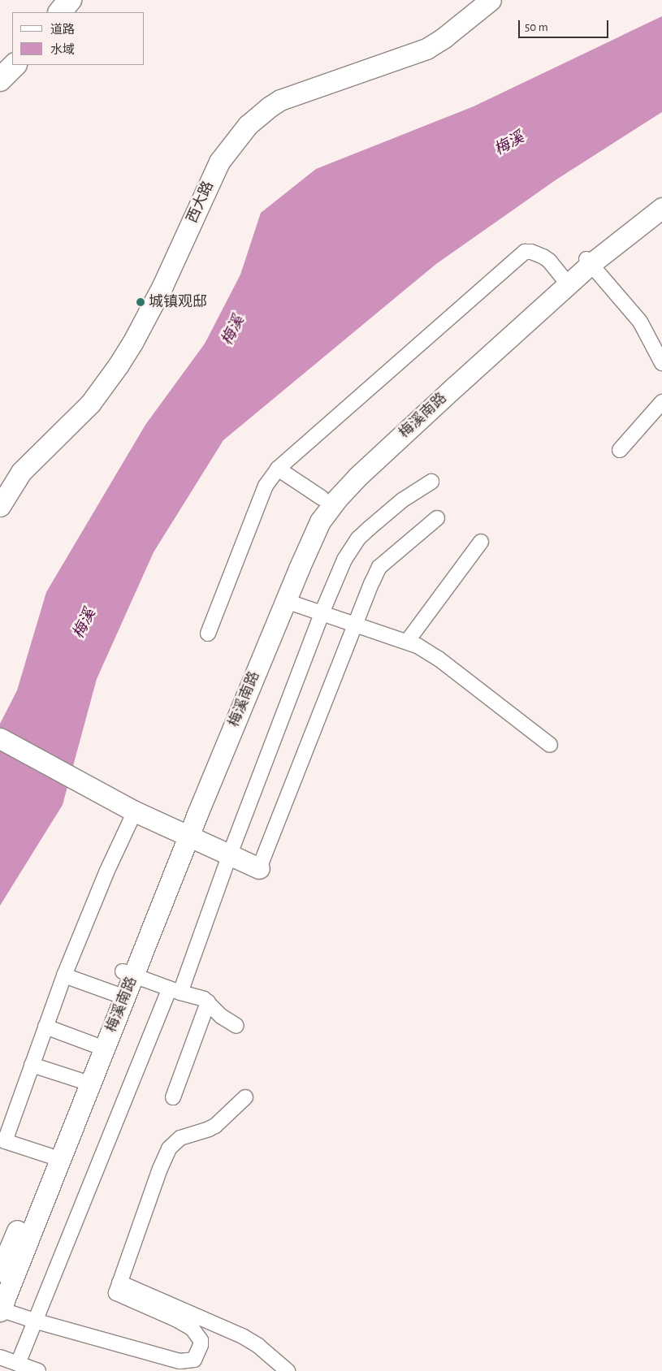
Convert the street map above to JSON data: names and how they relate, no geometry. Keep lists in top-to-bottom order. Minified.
{"streets":{"main road":["西大路","梅溪南路"]},"water":["梅溪"],"places":["城镇观邸"],"legend":["道路","水域"],"scale_bar":"50 m"}
